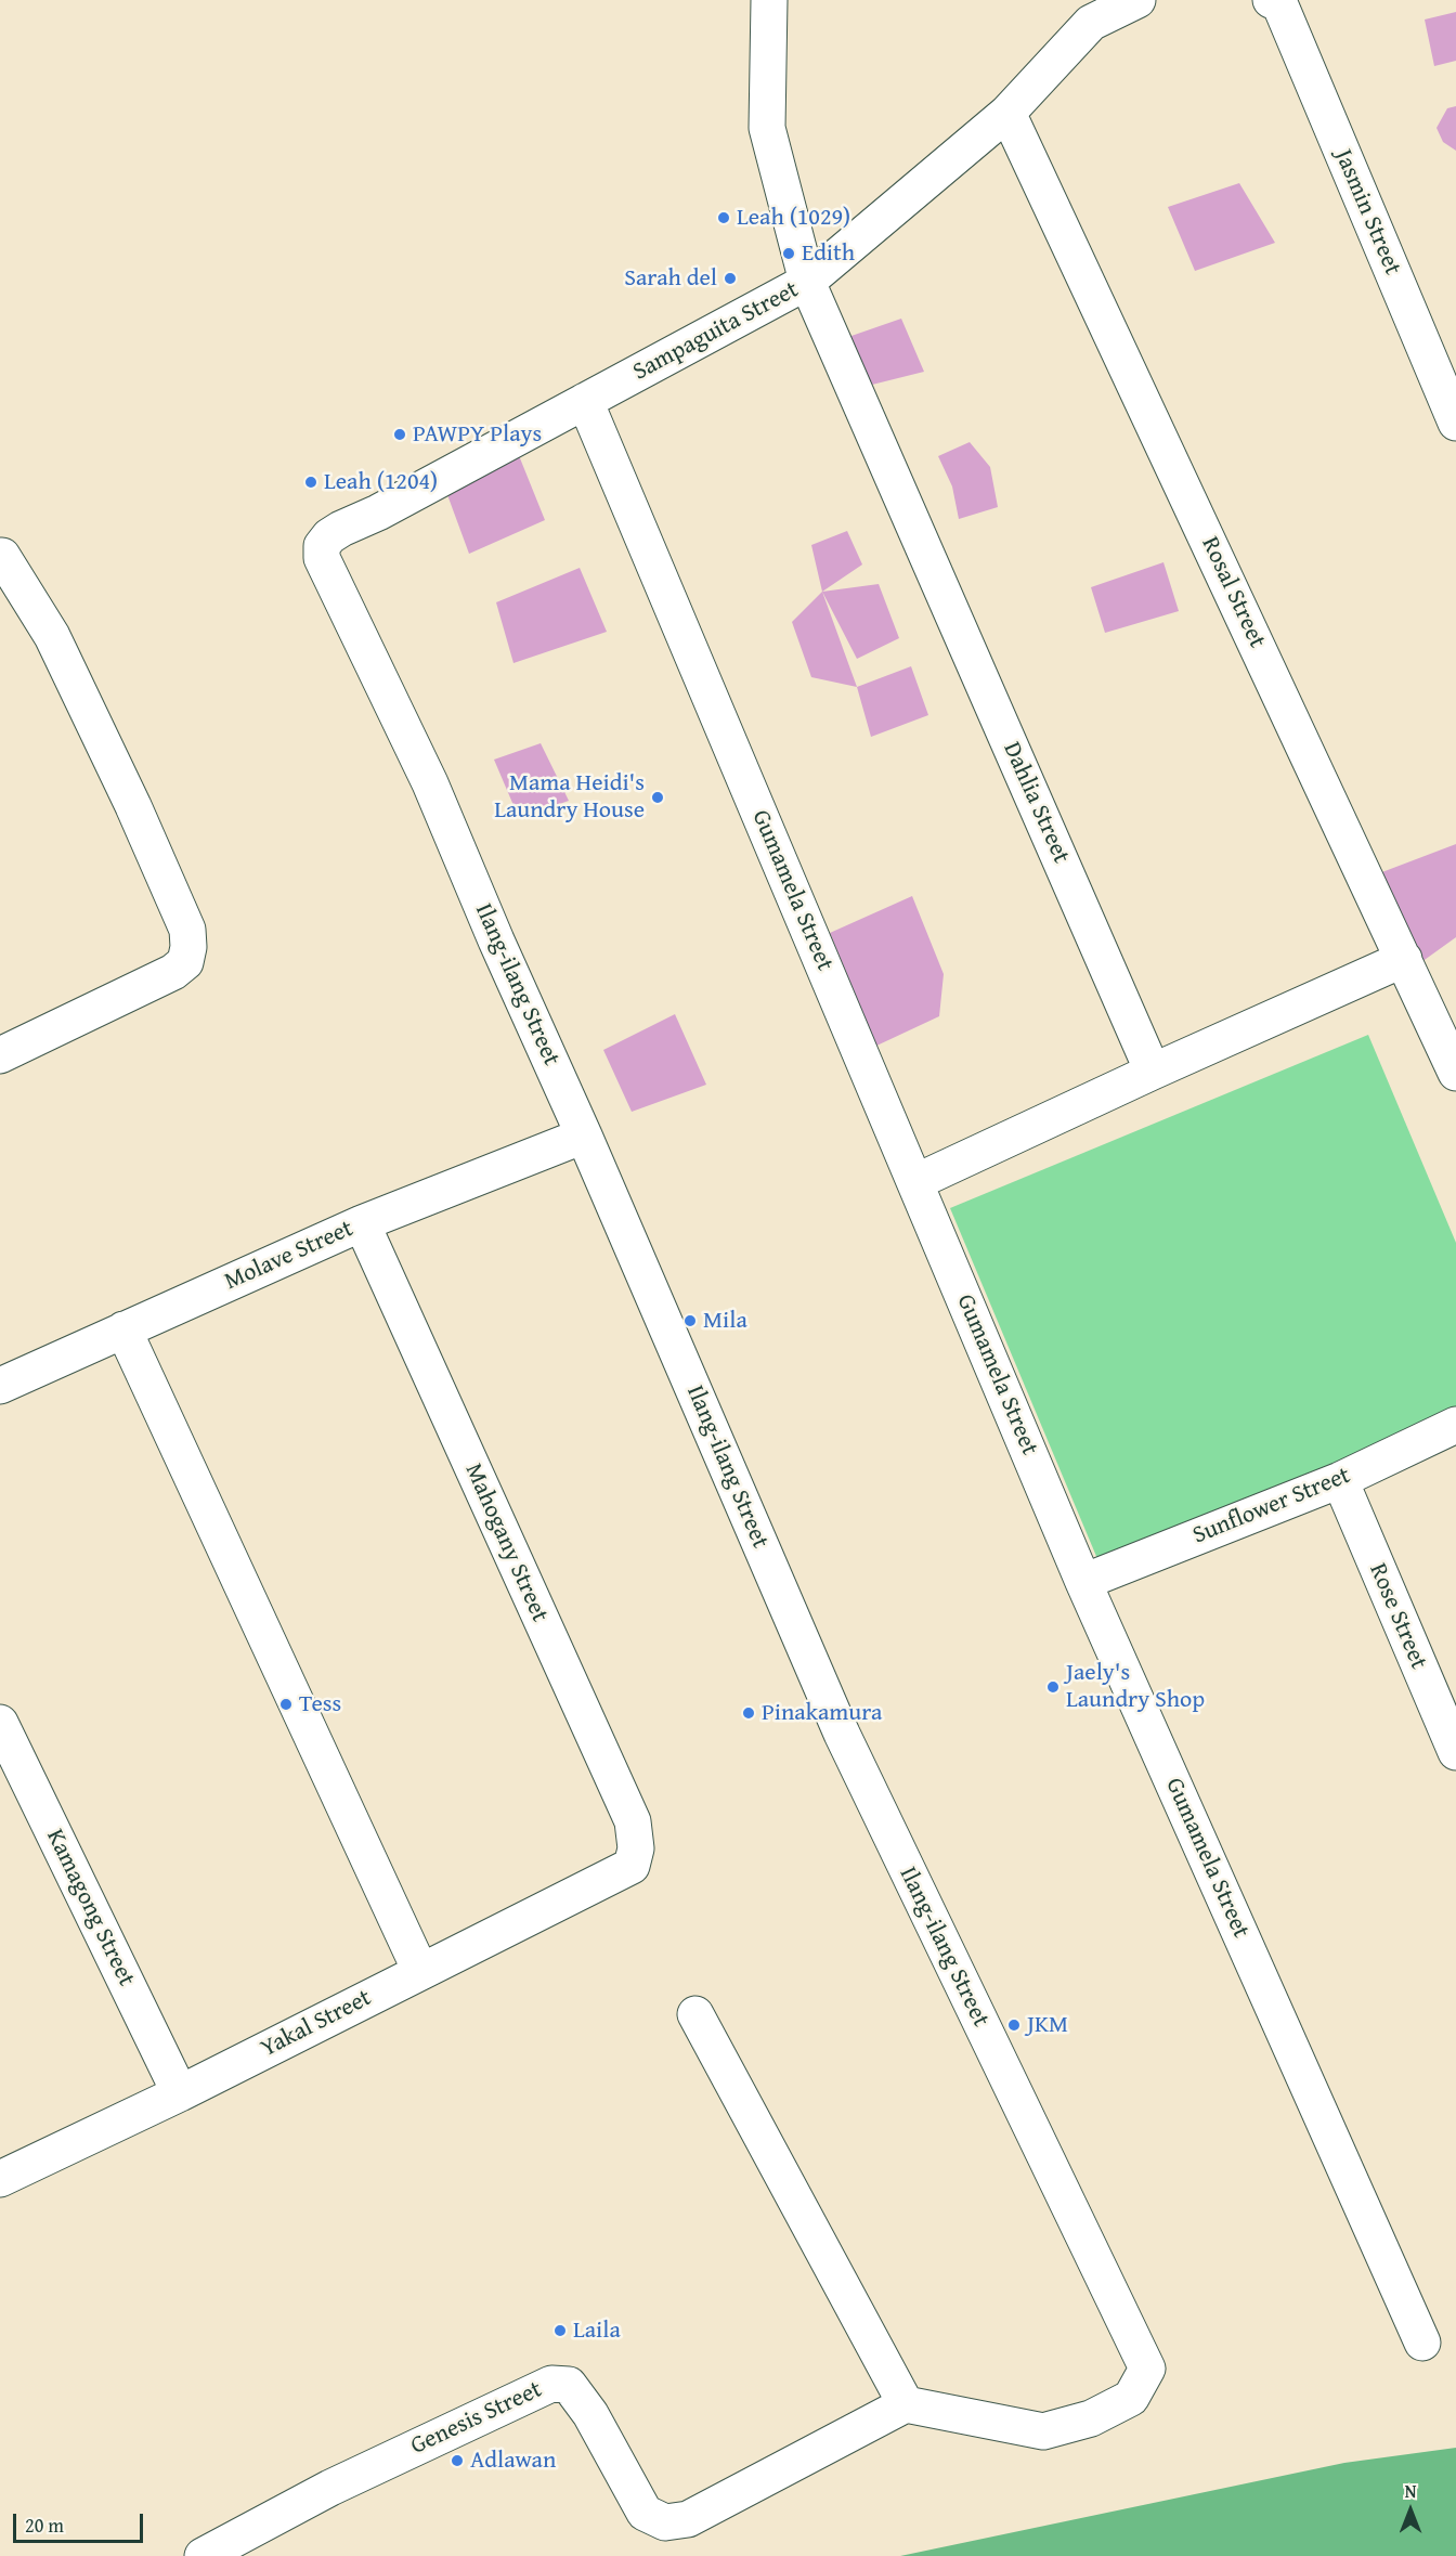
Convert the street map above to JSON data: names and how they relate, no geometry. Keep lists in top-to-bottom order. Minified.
{"streets":{"street":["Jasmin Street","Sampaguita Street","Rosal Street","Dahlia Street","Gumamela Street","Ilang-ilang Street","Molave Street","Sunflower Street","Mahogany Street","Rose Street","Kamagong Street","Yakal Street","Genesis Street"]},"crossings":[["Sampaguita Street","Rosal Street"],["Sampaguita Street","Dahlia Street"],["Sampaguita Street","Gumamela Street"],["Sampaguita Street","Ilang-ilang Street"],["Gumamela Street","Sunflower Street"],["Ilang-ilang Street","Molave Street"],["Ilang-ilang Street","Genesis Street"],["Molave Street","Mahogany Street"],["Sunflower Street","Rose Street"],["Mahogany Street","Yakal Street"],["Kamagong Street","Yakal Street"]],"places":["Leah (1029)","Edith","Sarah del","PAWPY Plays","Leah (1204)","Mama Heidi's Laundry House","Mila","Jaely's Laundry Shop","Tess","Pinakamura","JKM","Laila","Adlawan"],"scale_bar":"20 m","north":"top"}
